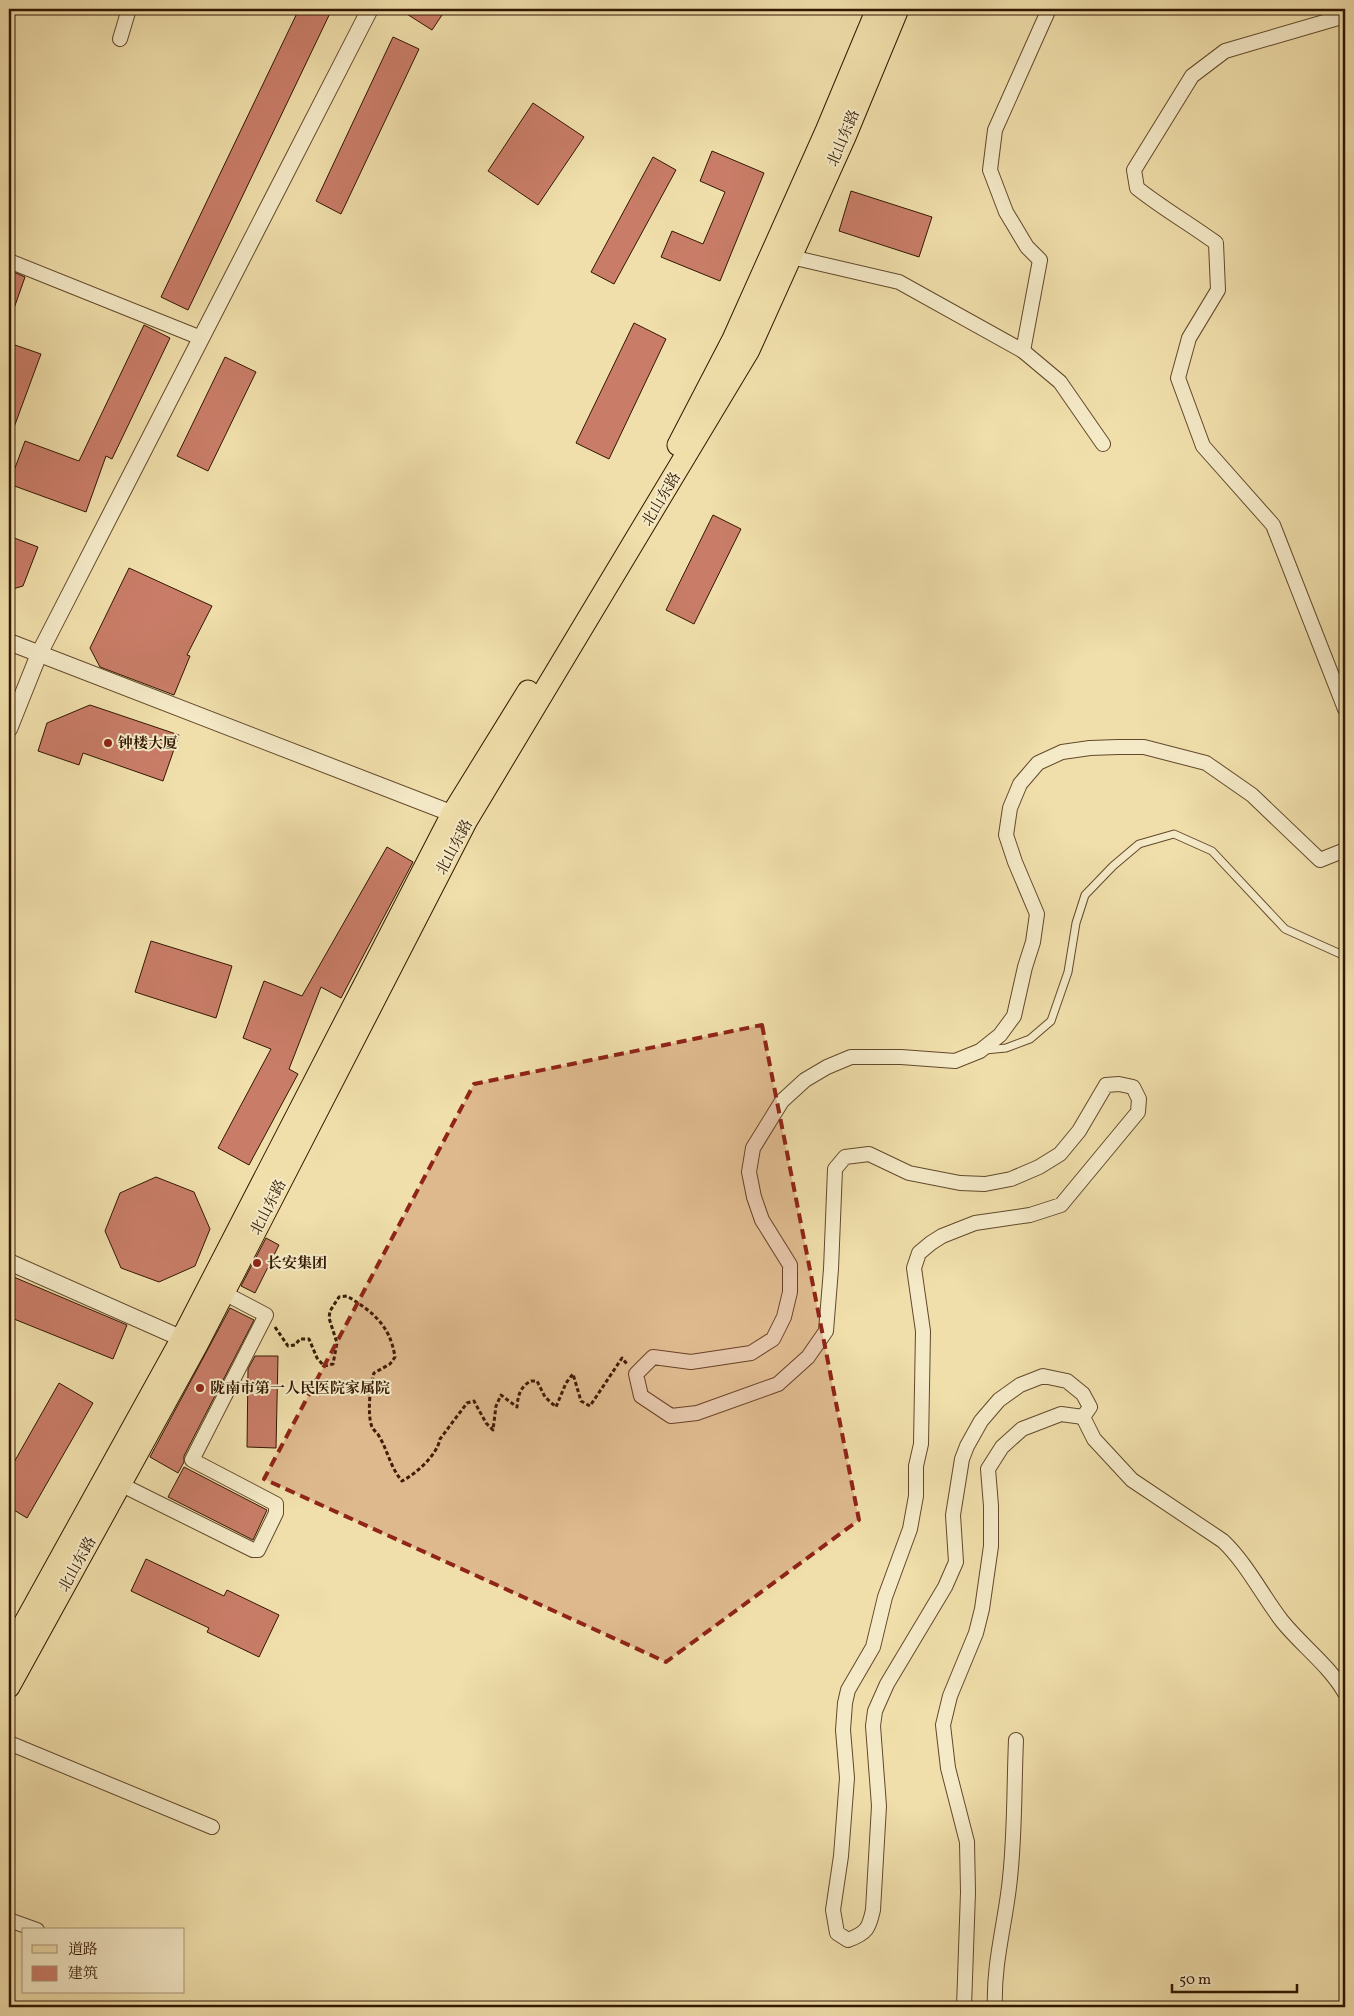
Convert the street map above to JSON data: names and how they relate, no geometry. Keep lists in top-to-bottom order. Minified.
{"streets":{"main road":["北山东路"]},"places":["钟楼大厦","长安集团","陇南市第一人民医院家属院"],"legend":["道路","建筑"],"scale_bar":"50 m"}
